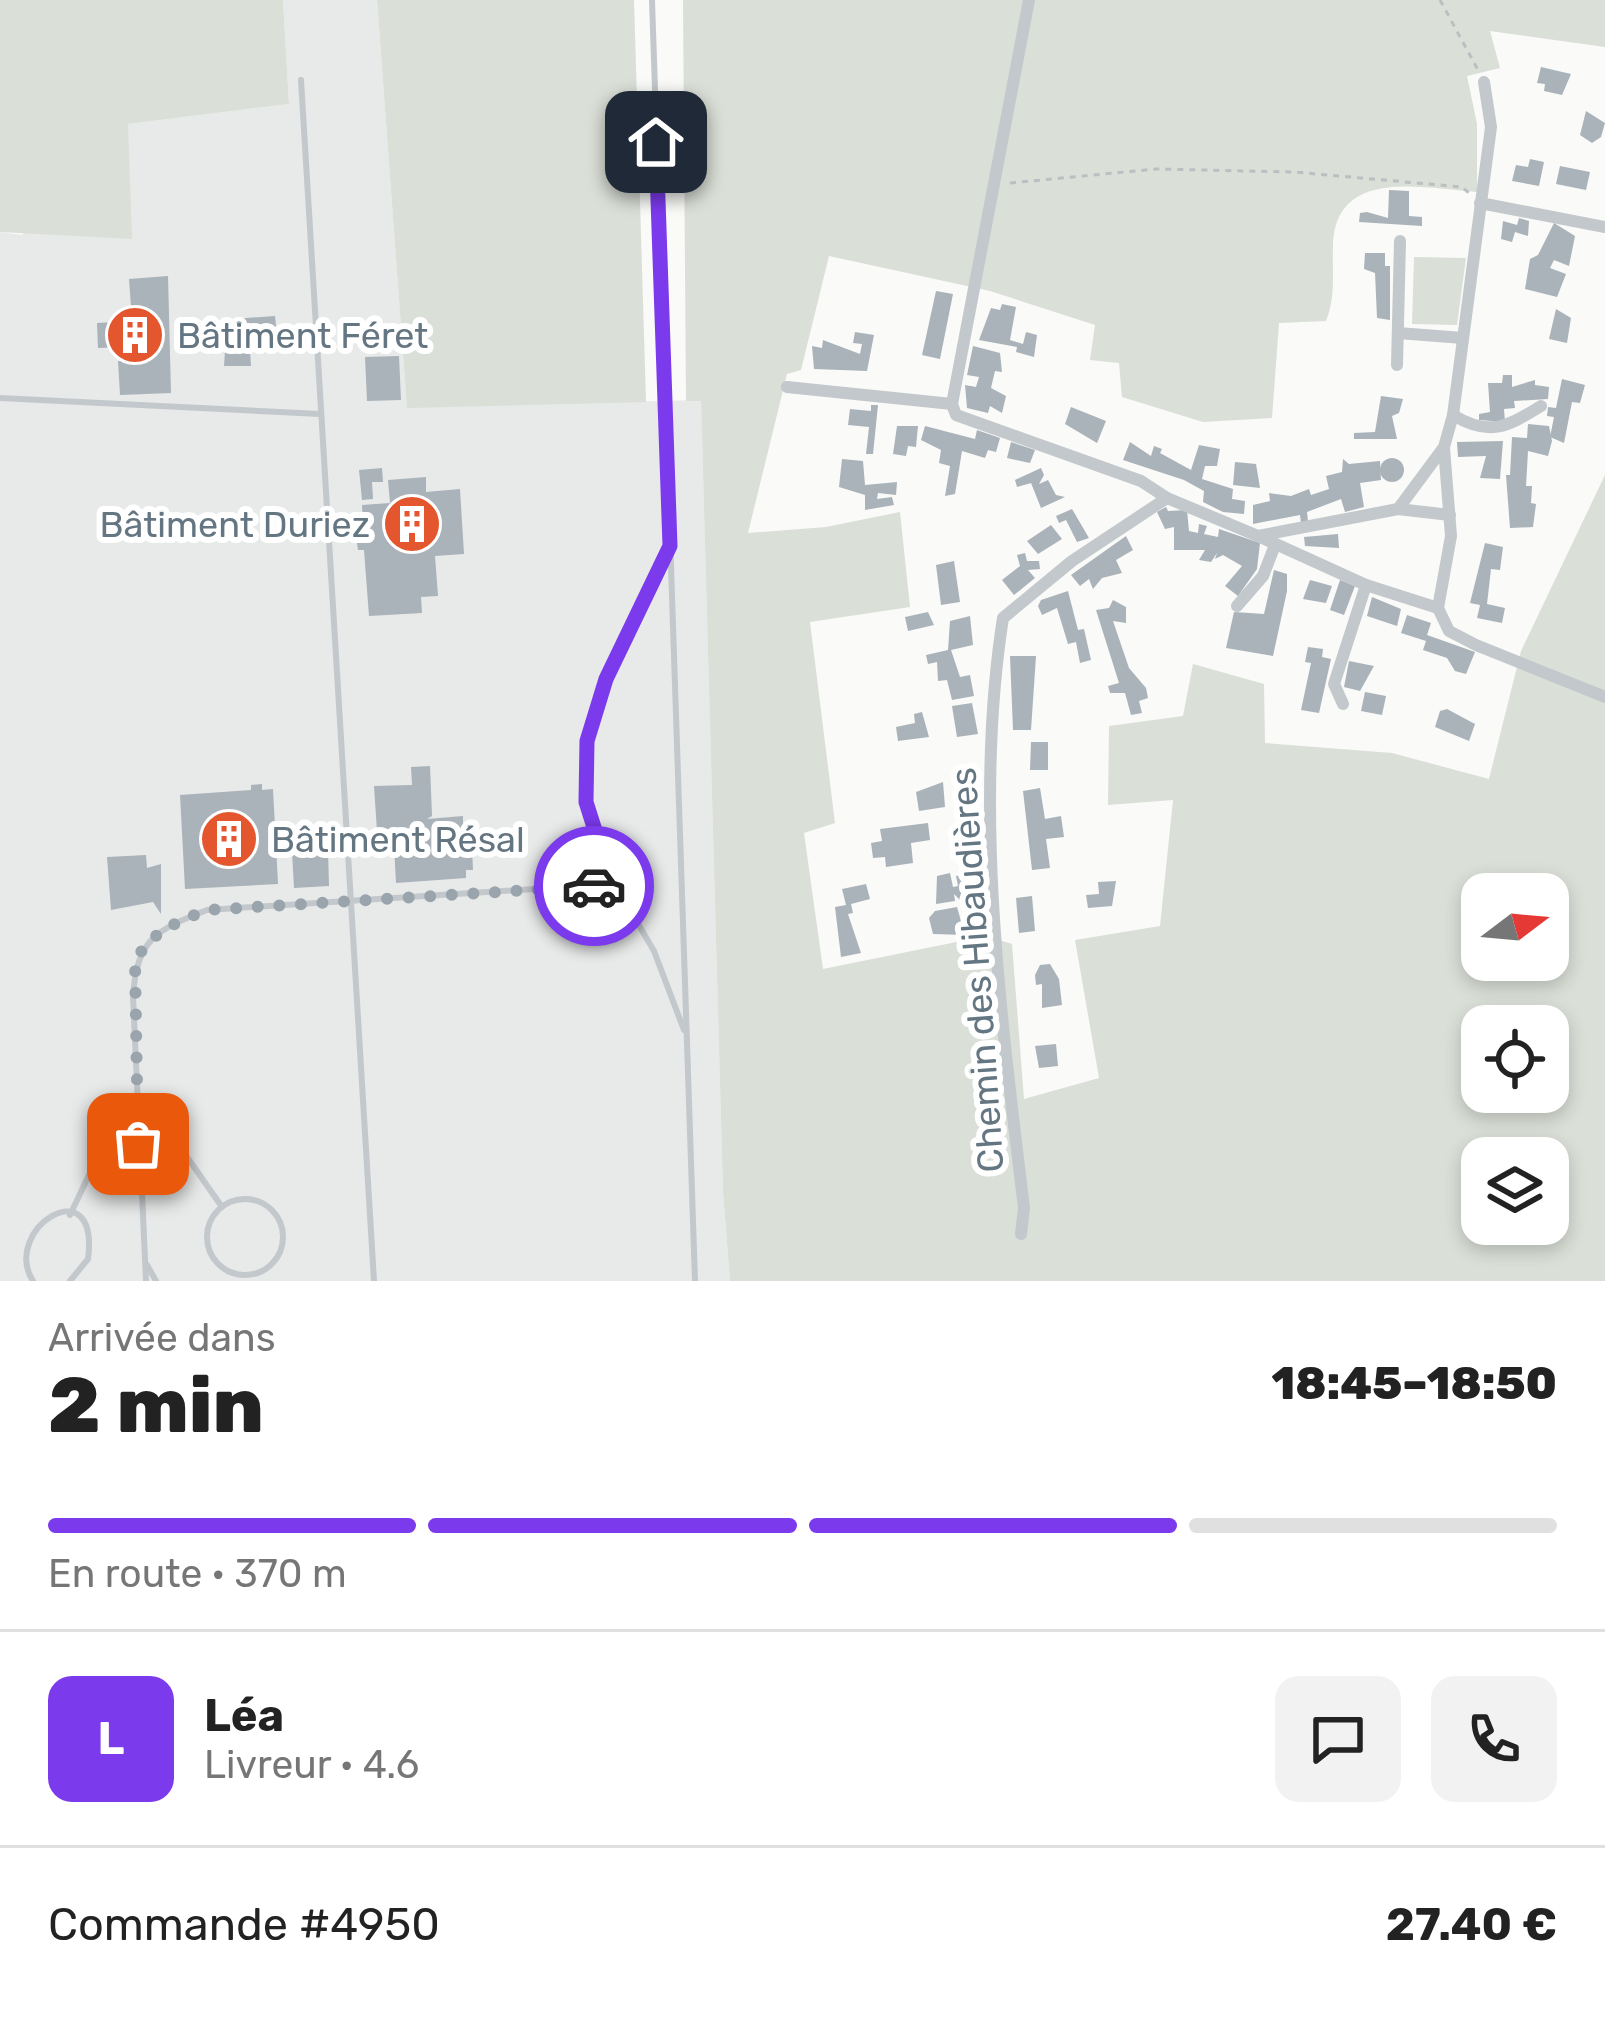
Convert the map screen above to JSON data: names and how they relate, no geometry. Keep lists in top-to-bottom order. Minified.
{"streets":{"street":["Chemin des Hibaudières"]},"places":{"building":["Bâtiment Féret","Bâtiment Duriez","Bâtiment Résal"]},"north":"right","page":{"heading":["2 min","Arrivée dans","18:45–18:50"],"panel":["Léa","Livreur · 4.6","Commande #4950","27.40 €"],"bar":"En route · 370 m","round":"L"}}
